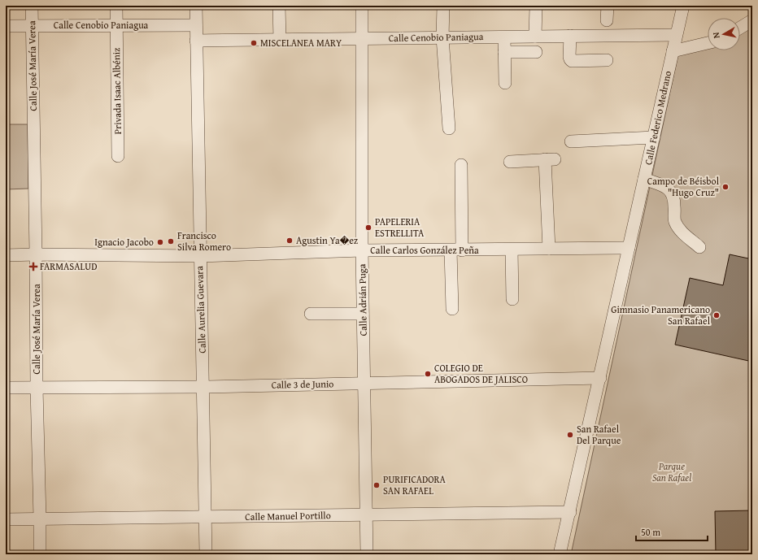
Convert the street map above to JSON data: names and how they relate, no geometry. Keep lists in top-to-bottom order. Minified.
{"streets":{"street":["Calle Cenobio Paniagua","Calle José María Verea","Privada Isaac Albéniz","Calle Federico Medrano","Calle Carlos González Peña","Calle Adrián Puga","Calle Aurelia Guevara","Calle 3 de Junio","Calle Manuel Portillo"]},"crossings":[["Calle Cenobio Paniagua","Calle José María Verea"],["Calle Cenobio Paniagua","Privada Isaac Albéniz"],["Calle Cenobio Paniagua","Calle Federico Medrano"],["Calle Cenobio Paniagua","Calle Adrián Puga"],["Calle Cenobio Paniagua","Calle Aurelia Guevara"],["Calle José María Verea","Calle Carlos González Peña"],["Calle José María Verea","Calle 3 de Junio"],["Calle José María Verea","Calle Manuel Portillo"],["Calle Federico Medrano","Calle Carlos González Peña"],["Calle Federico Medrano","Calle 3 de Junio"],["Calle Federico Medrano","Calle Manuel Portillo"],["Calle Carlos González Peña","Calle Adrián Puga"],["Calle Carlos González Peña","Calle Aurelia Guevara"],["Calle Adrián Puga","Calle 3 de Junio"],["Calle Adrián Puga","Calle Manuel Portillo"],["Calle Aurelia Guevara","Calle 3 de Junio"],["Calle Aurelia Guevara","Calle Manuel Portillo"]],"parks":["Parque San Rafael"],"places":{"other":["MISCELANEA MARY","Campo de Béisbol \"Hugo Cruz\"","PAPELERIA ESTRELLITA","Agustin Ya�ez","Francisco Silva Romero","Ignacio Jacobo","Gimnasio Panamericano San Rafael","COLEGIO DE ABOGADOS DE JALISCO","San Rafael Del Parque","PURIFICADORA SAN RAFAEL"],"health":["FARMASALUD"]},"scale_bar":"50 m","north":"left"}
